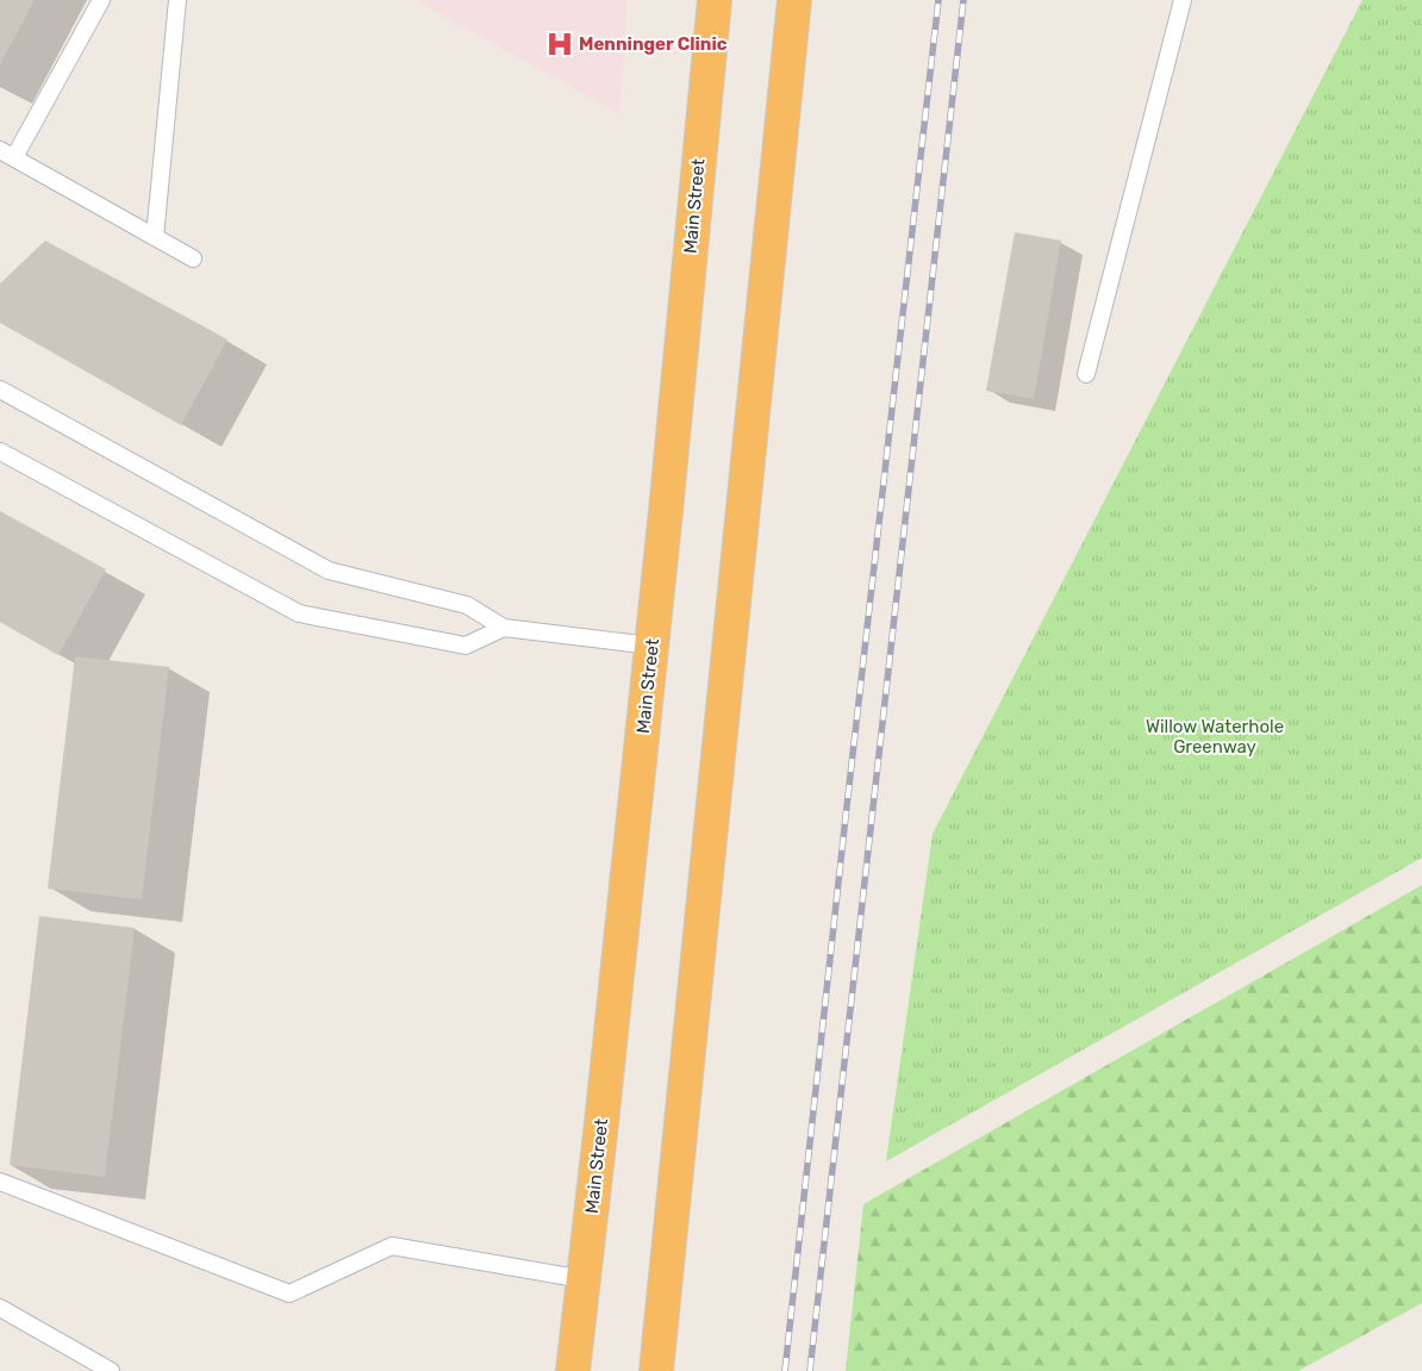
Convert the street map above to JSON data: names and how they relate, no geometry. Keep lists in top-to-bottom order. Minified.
{"streets":{"highway":["Main Street"]},"parks":["Willow Waterhole Greenway"],"places":{"hospital":["Menninger Clinic"]}}
